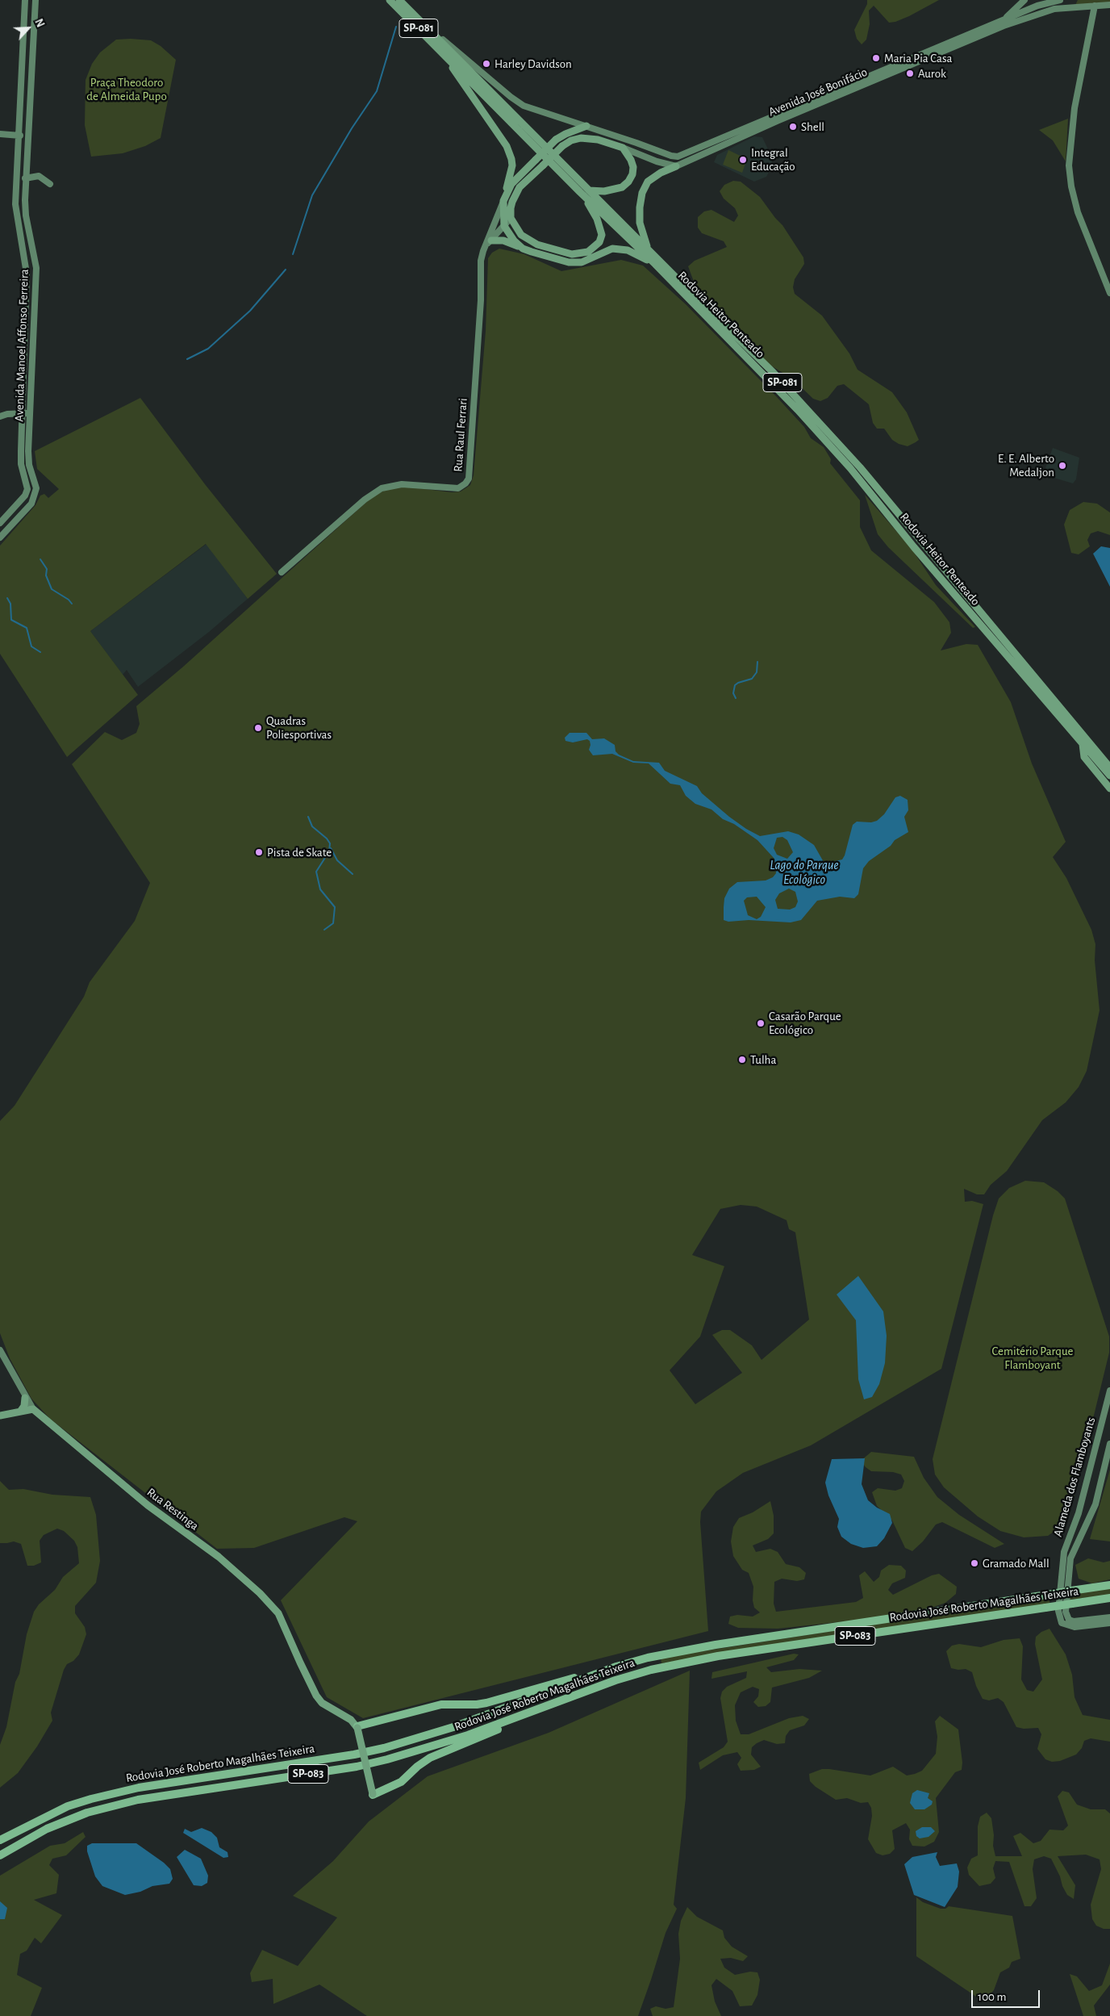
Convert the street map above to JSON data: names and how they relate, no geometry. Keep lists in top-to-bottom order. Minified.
{"streets":{"highway":["Rodovia José Roberto Magalhães Teixeira","SP-083"],"main road":["SP-081","Avenida José Bonifácio","Rodovia Heitor Penteado","Avenida Manoel Affonso Ferreira","Rua Raul Ferrari","Alameda dos Flamboyants","Rua Restinga"]},"crossings":[["Avenida José Bonifácio","Rodovia Heitor Penteado"]],"water":["Lago do Parque Ecológico"],"parks":["Praça Theodoro de Almeida Pupo","Cemitério Parque Flamboyant"],"places":["Maria Pia Casa","Harley Davidson","Aurok","Shell","Integral Educação","E. E. Alberto Medaljon","Quadras Poliesportivas","Pista de Skate","Casarão Parque Ecológico","Tulha","Gramado Mall"],"scale_bar":"100 m","north":"top right"}
